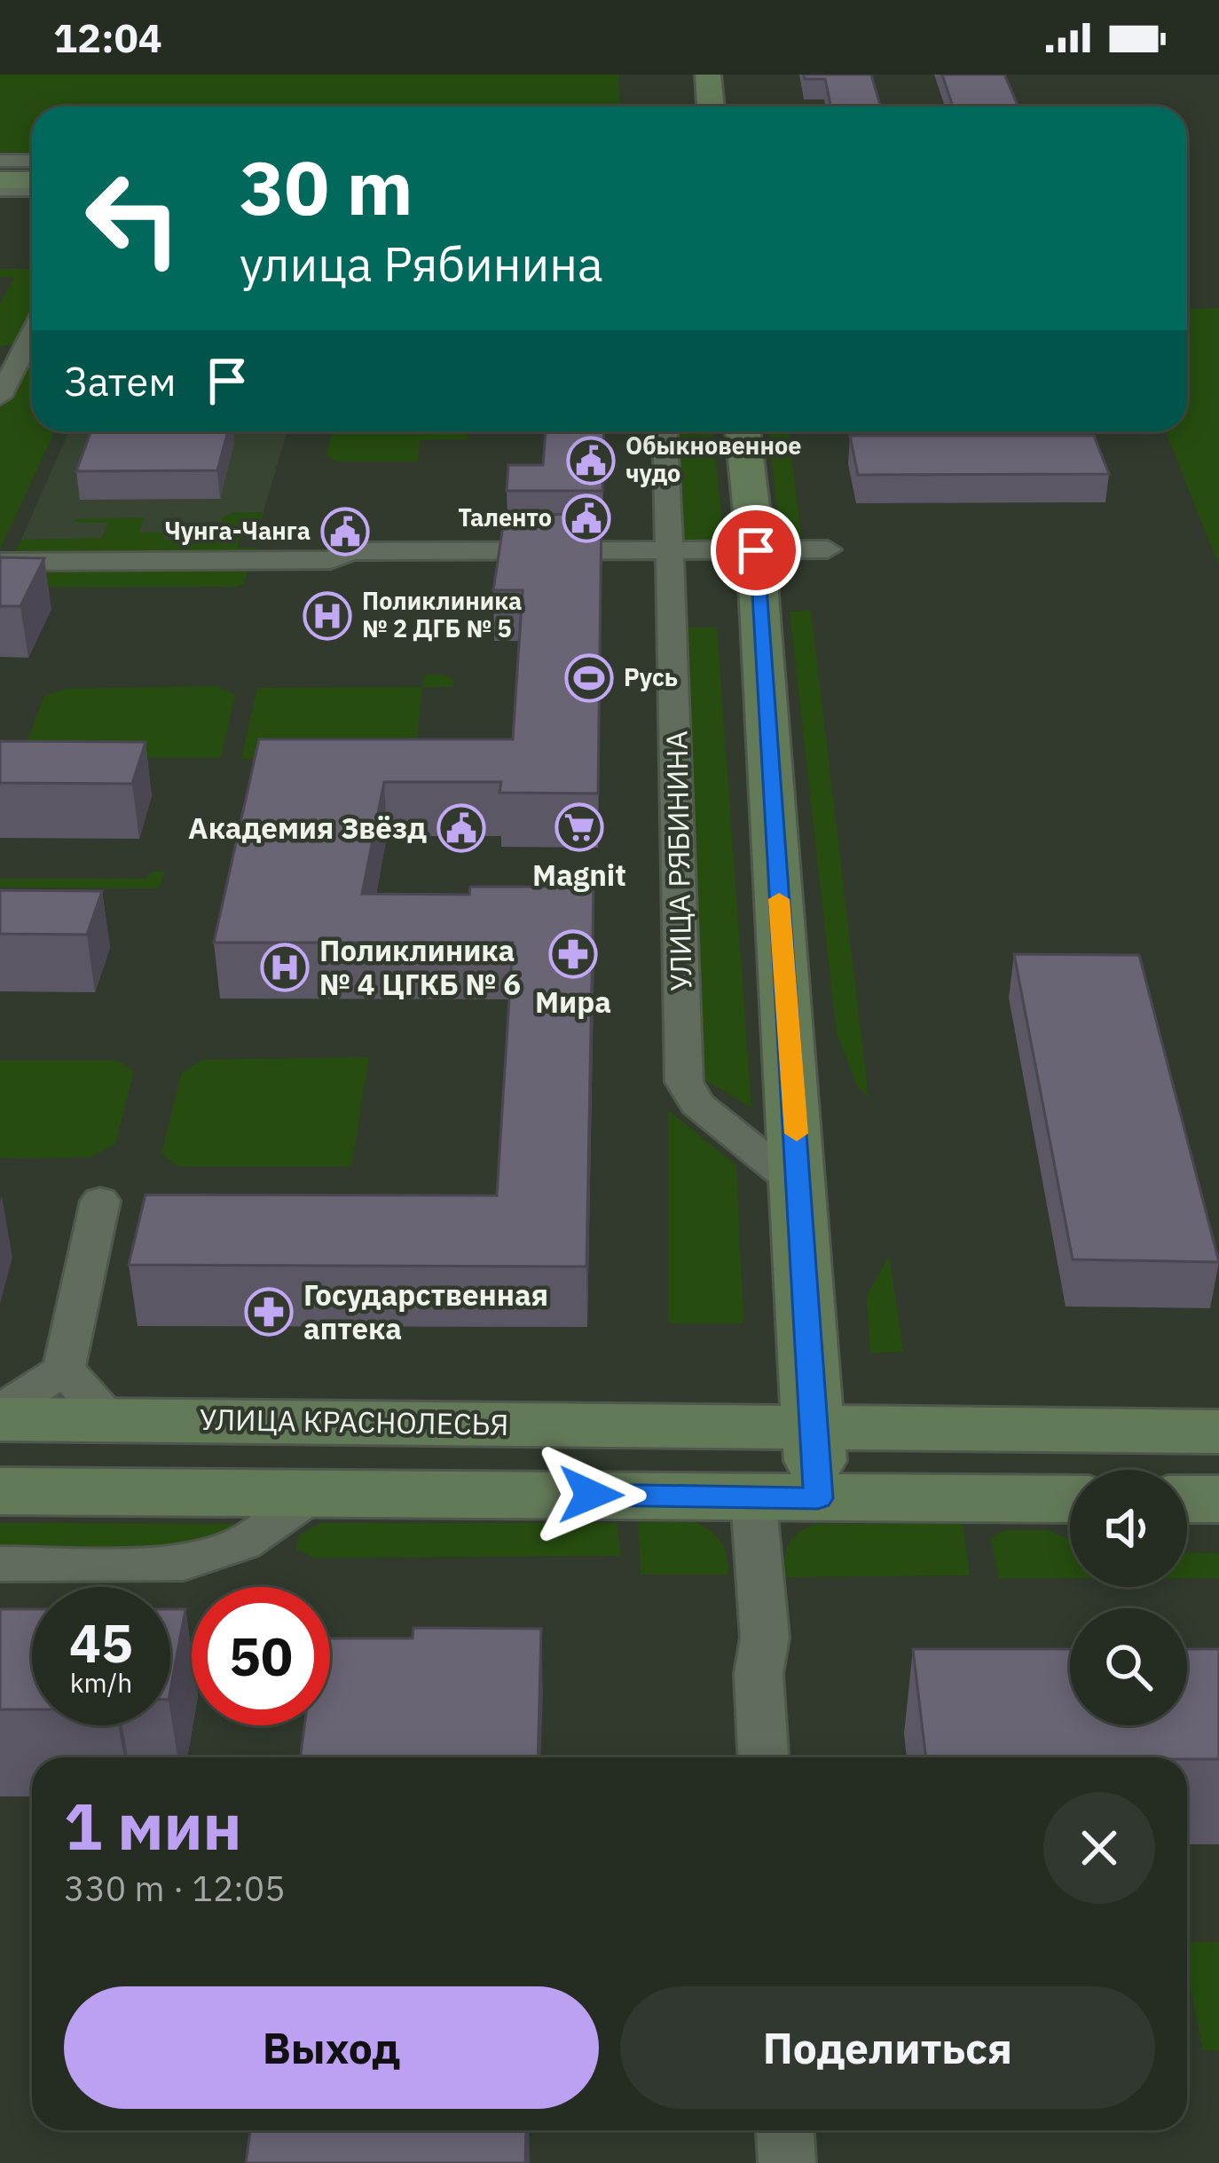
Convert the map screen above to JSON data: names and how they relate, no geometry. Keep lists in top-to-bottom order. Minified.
{"streets":{"street":["УЛИЦА РЯБИНИНА","УЛИЦА КРАСНОЛЕСЬЯ"]},"places":{"public building":["Обыкновенное чудо","Таленто","Чунга-Чанга","Академия Звёзд"],"hospital":["Поликлиника № 2 ДГБ № 5","Поликлиника № 4 ЦГКБ № 6"],"sports":["Русь"],"supermarket":["Magnit"],"pharmacy":["Мира","Государственная аптека"]},"page":{"status":"12:04","turn":["30 m","улица Рябинина"],"then":"Затем","speed":"45 km/h","limit":"50","heading":["1 мин","330 m · 12:05"],"buttons":["Выход","Поделиться"]}}
